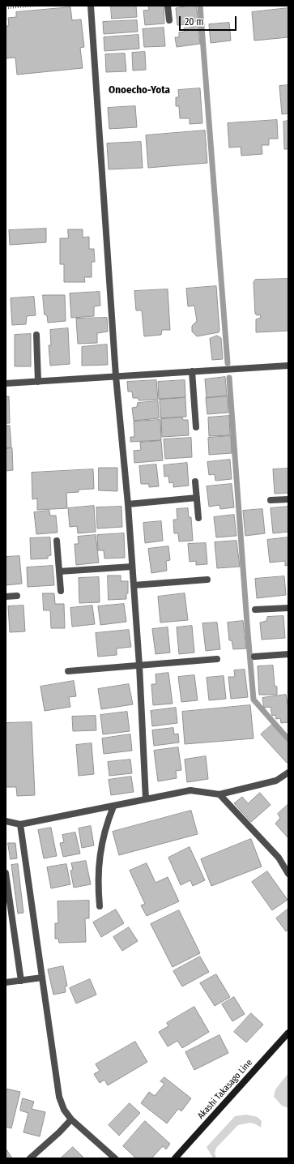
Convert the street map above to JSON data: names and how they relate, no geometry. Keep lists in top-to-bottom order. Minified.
{"streets":{"main road":["Akashi Takasago Line"]},"districts":["Onoecho-Yota"],"scale_bar":"20 m"}
